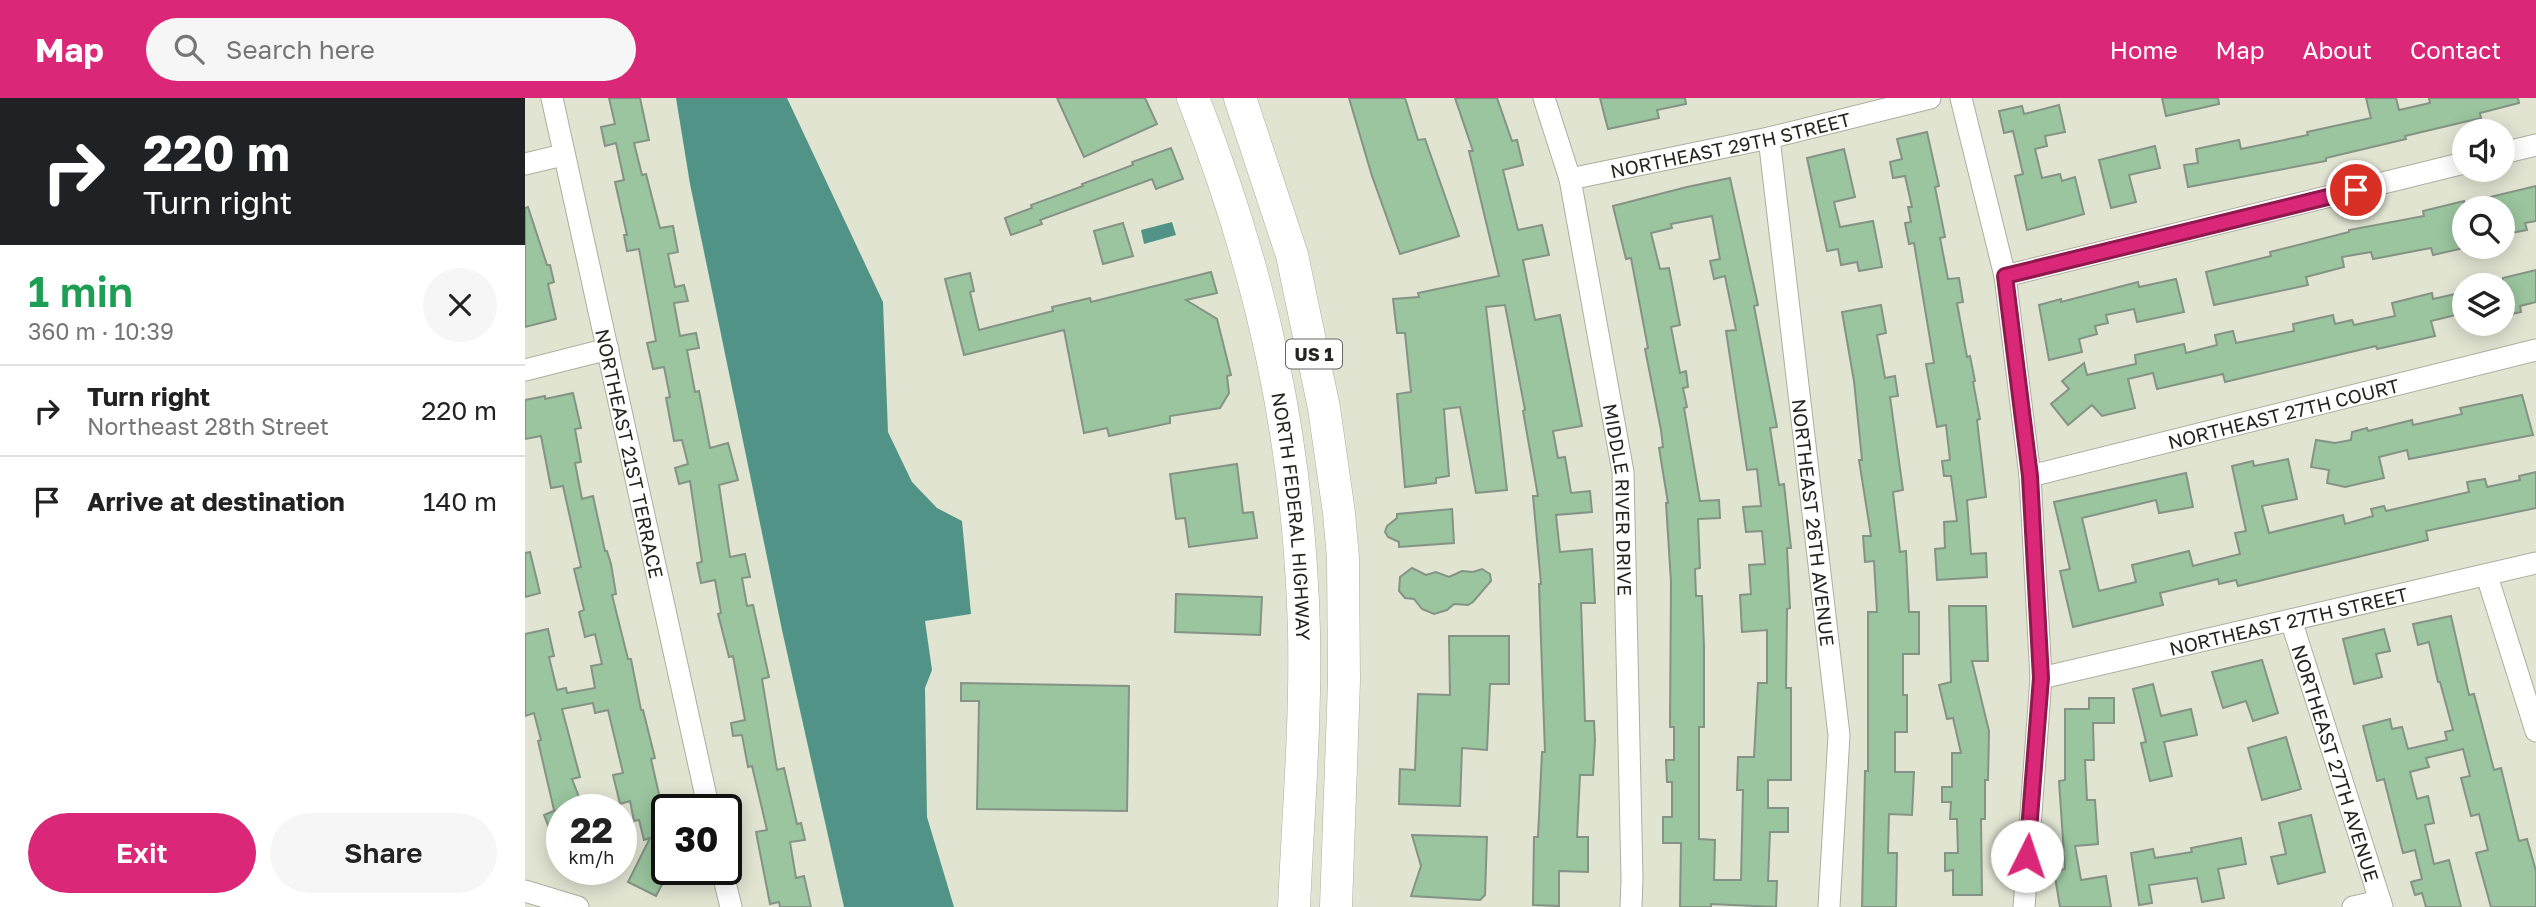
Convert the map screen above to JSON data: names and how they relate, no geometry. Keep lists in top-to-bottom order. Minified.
{"streets":{"main road":["US 1","NORTH FEDERAL HIGHWAY"],"street":["NORTHEAST 29TH STREET","NORTHEAST 27TH COURT","NORTHEAST 21ST TERRACE","MIDDLE RIVER DRIVE","NORTHEAST 26TH AVENUE","NORTHEAST 27TH STREET","NORTHEAST 27TH AVENUE"]},"crossings":[["NORTHEAST 29TH STREET","MIDDLE RIVER DRIVE"],["NORTHEAST 29TH STREET","NORTHEAST 26TH AVENUE"],["NORTHEAST 27TH STREET","NORTHEAST 27TH AVENUE"]],"page":{"header":"Map","search":"Search here","nav":["Home","Map","About","Contact"],"turn":["220 m","Turn right"],"heading":["1 min","360 m · 10:39"],"list":[{"name":"Turn right","note":"Northeast 28th Street","value":"220 m"},{"name":"Arrive at destination","value":"140 m"}],"speed":"22 km/h","limit":"30","buttons":["Exit","Share"]}}
